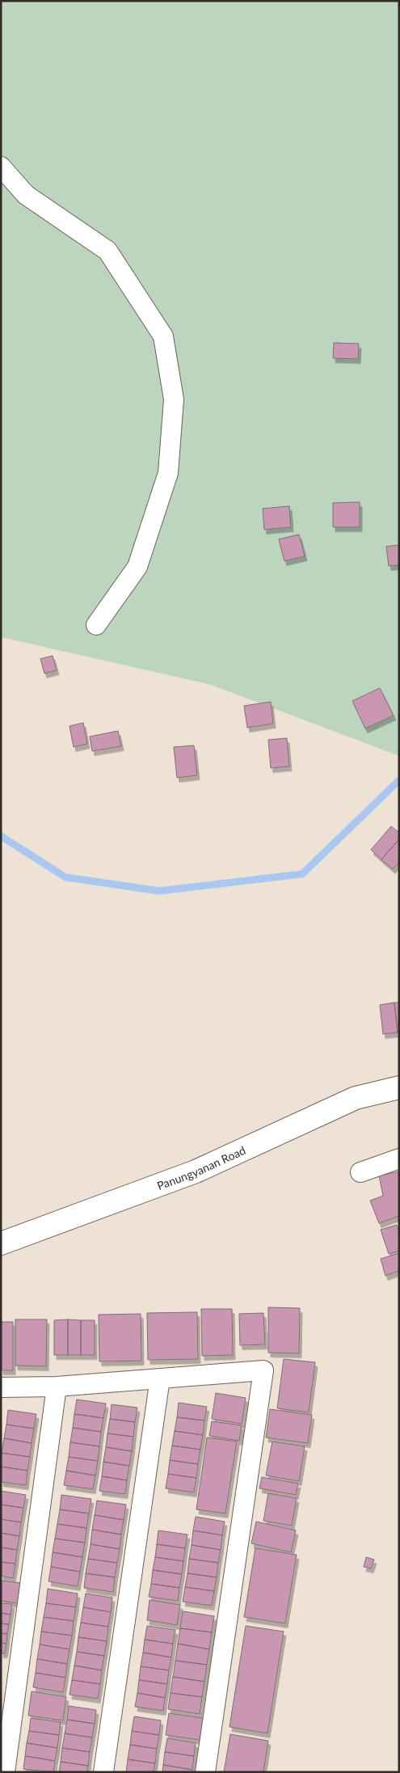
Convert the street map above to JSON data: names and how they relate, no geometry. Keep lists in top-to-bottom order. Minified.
{"streets":{"street":["Panungyanan Road"]}}
